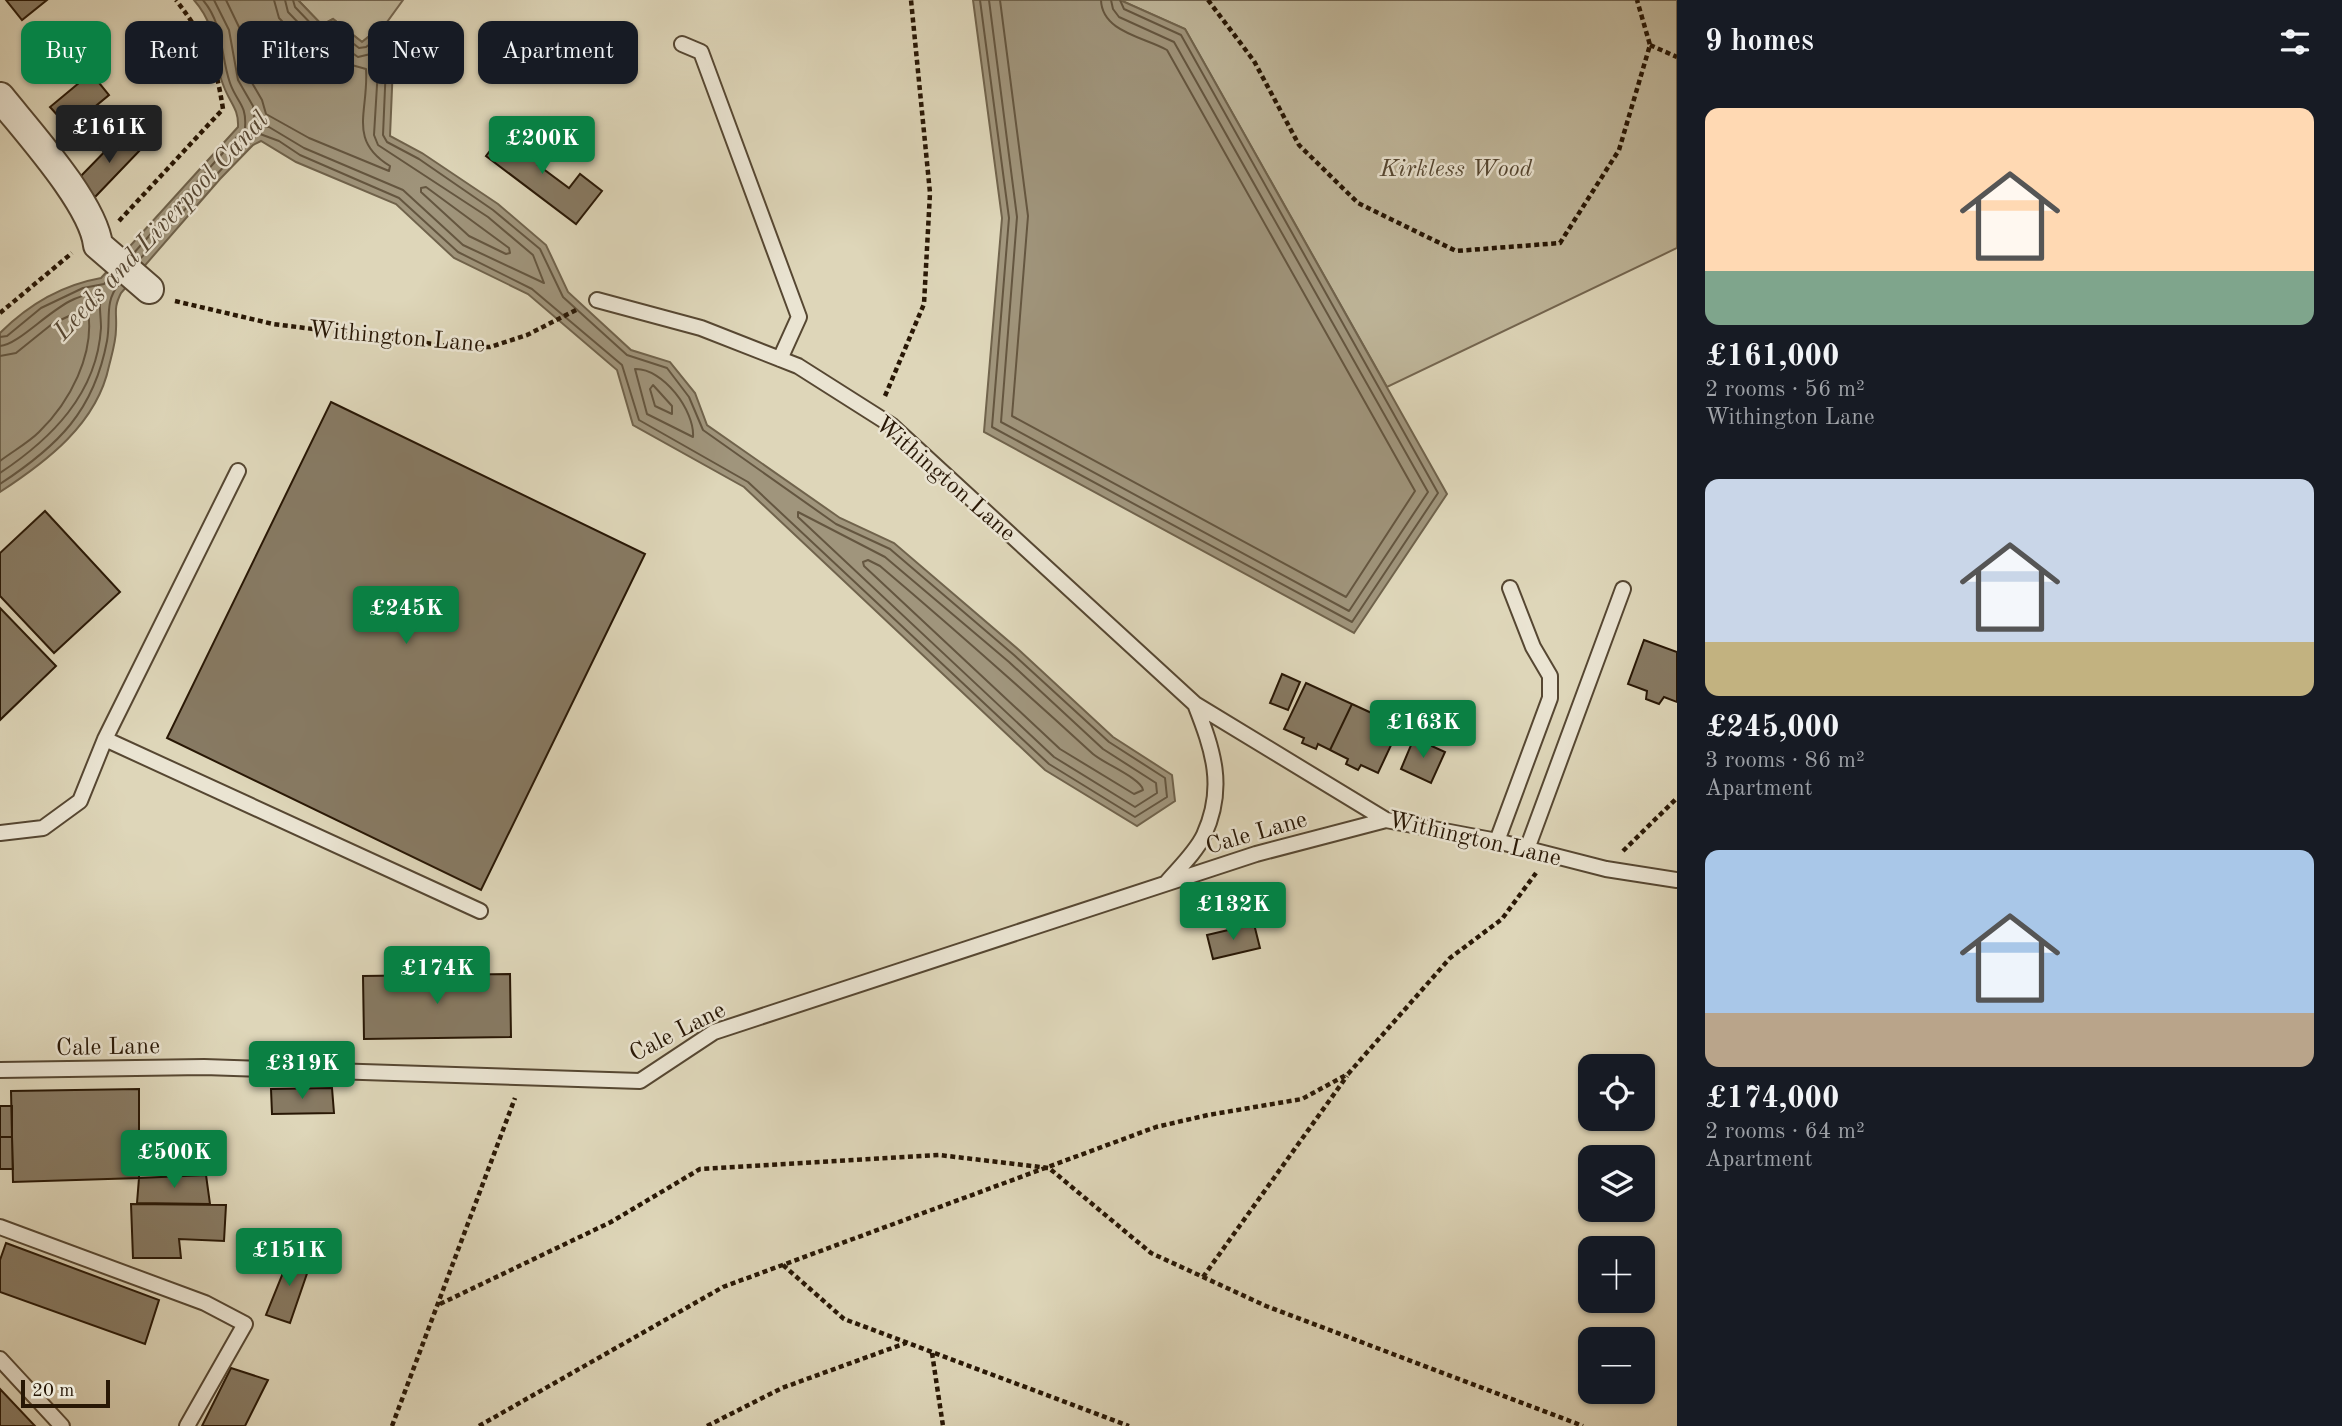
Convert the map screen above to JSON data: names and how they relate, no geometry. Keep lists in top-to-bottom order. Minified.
{"streets":{"lane":["Withington Lane","Cale Lane"]},"crossings":[["Withington Lane","Cale Lane"]],"water":["Leeds and Liverpool Canal"],"parks":["Kirkless Wood"],"scale_bar":"20 m","page":{"heading":"9 homes","chip":["Buy","Rent","Filters","New","Apartment"],"list":[{"name":"£161,000","note":"2 rooms · 56 m² · Withington Lane"},{"name":"£245,000","note":"3 rooms · 86 m² · Apartment"},{"name":"£174,000","note":"2 rooms · 64 m² · Apartment"}],"price":["£161K","£200K","£245K","£163K","£132K","£174K","£319K","£500K","£151K"],"map_buttons":["+","−"],"scale":"20 m"}}
